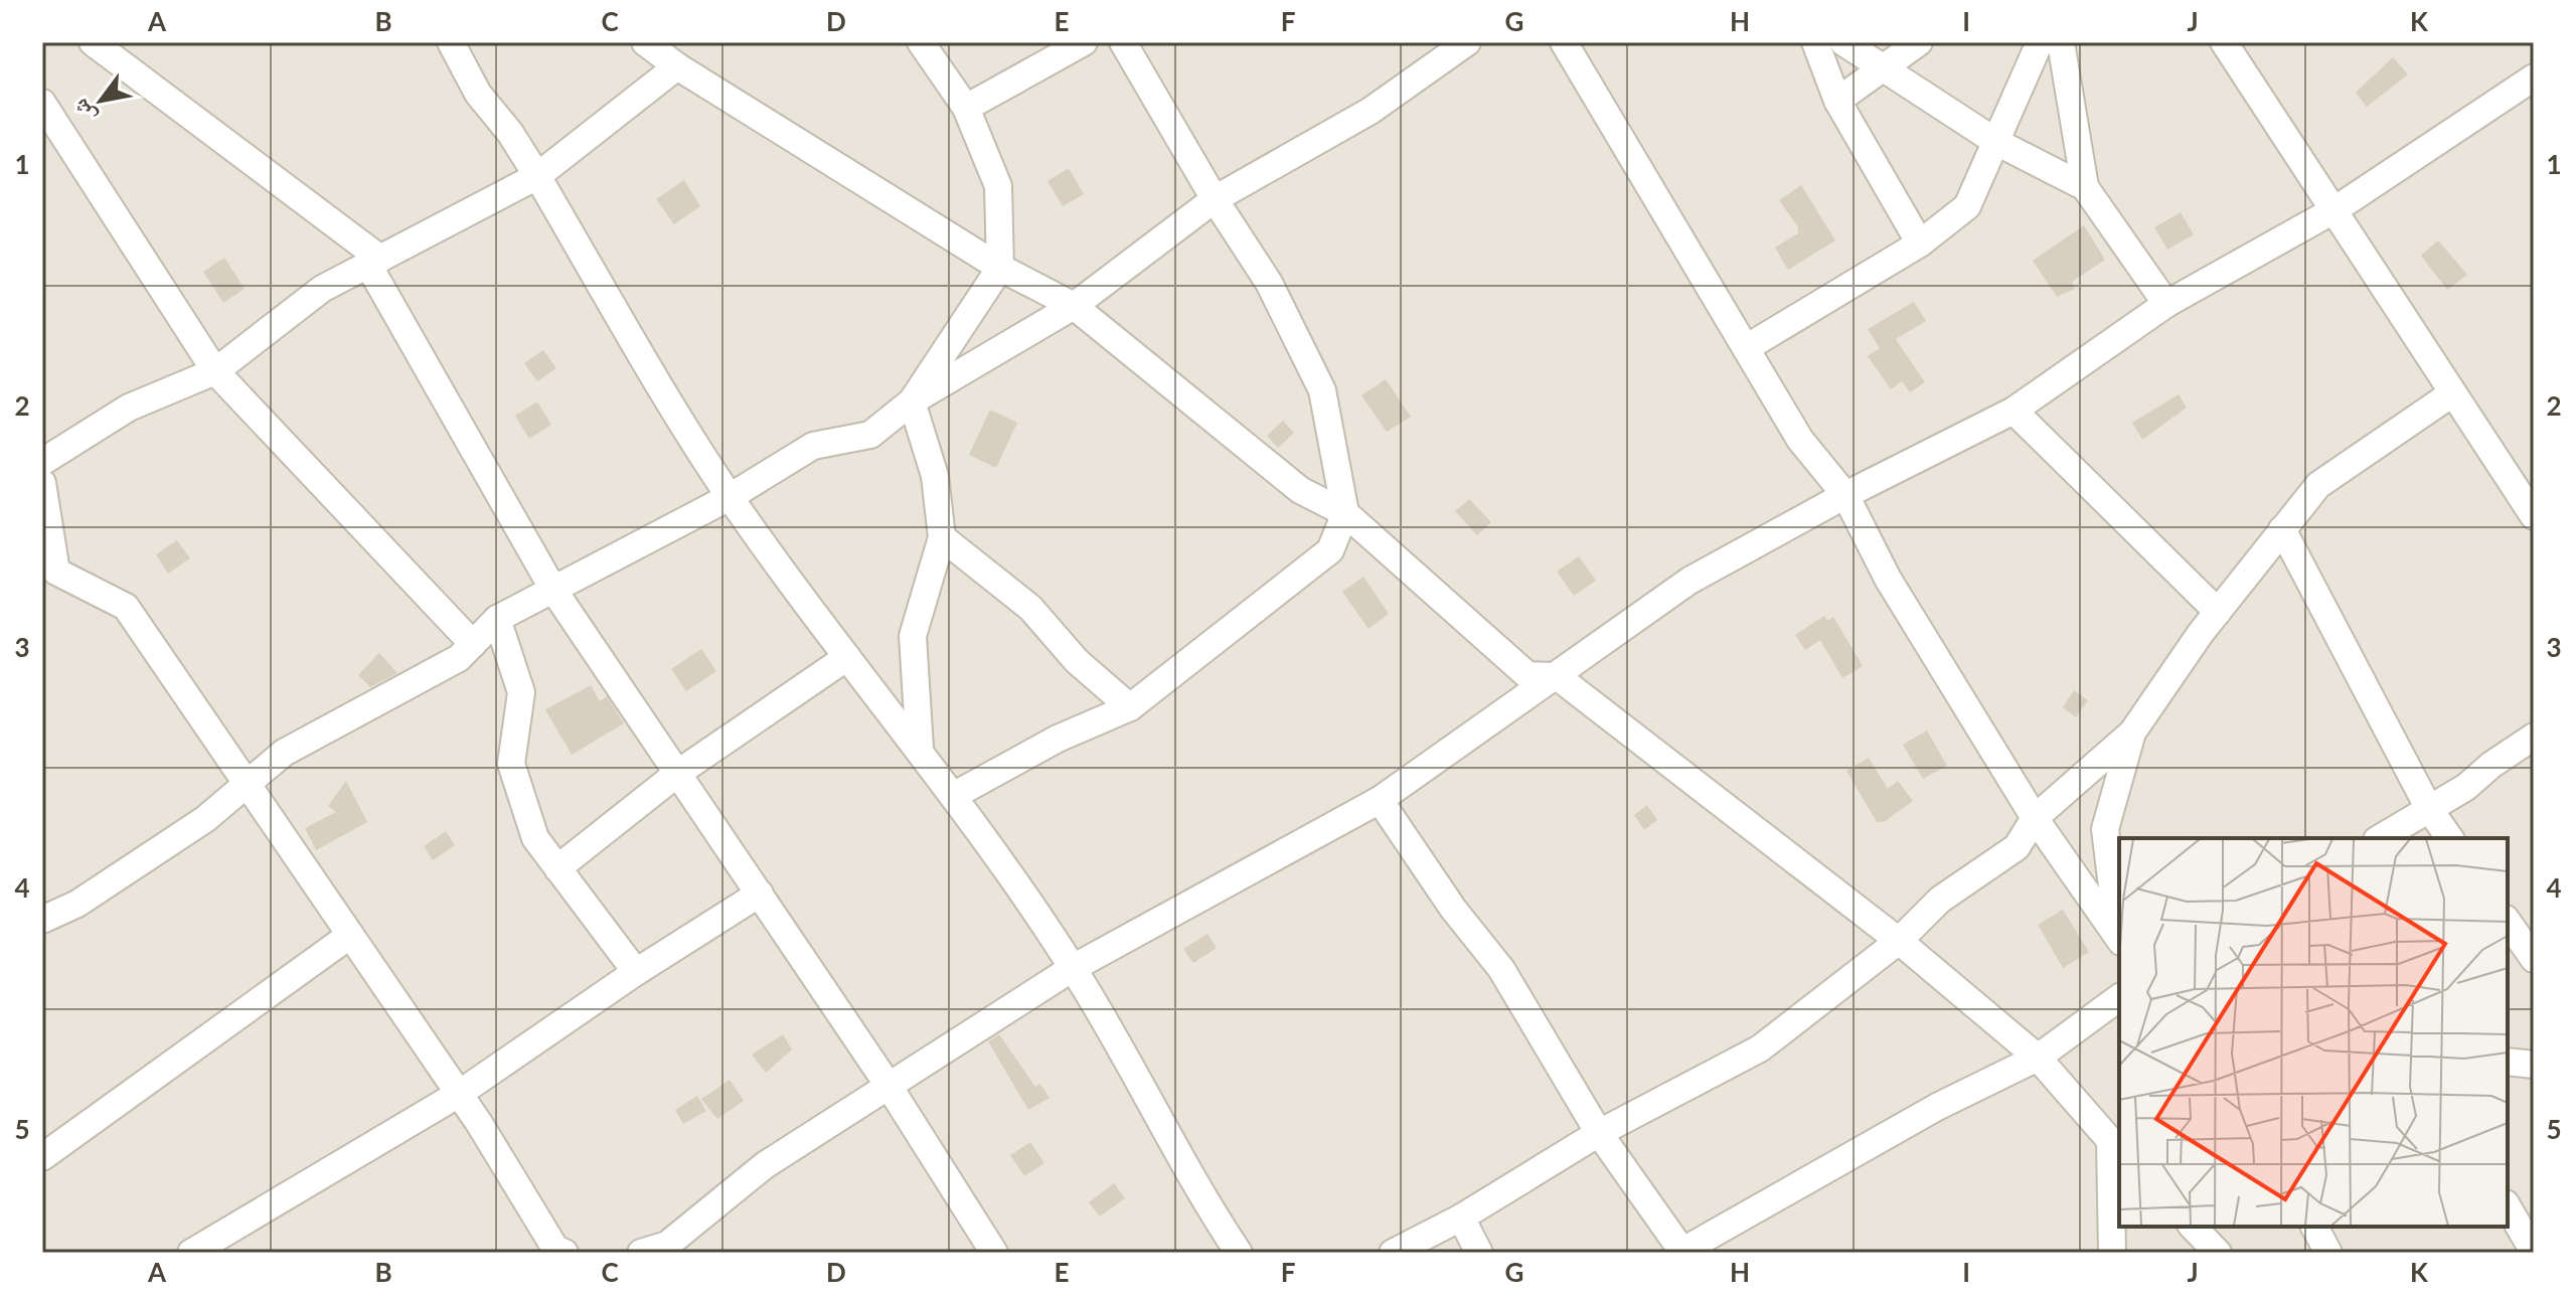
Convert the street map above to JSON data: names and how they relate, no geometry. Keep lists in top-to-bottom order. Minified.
{"north":"bottom left","grid":{"columns":["A","B","C","D","E","F","G","H","I","J","K"],"rows":["1","2","3","4","5"]}}
